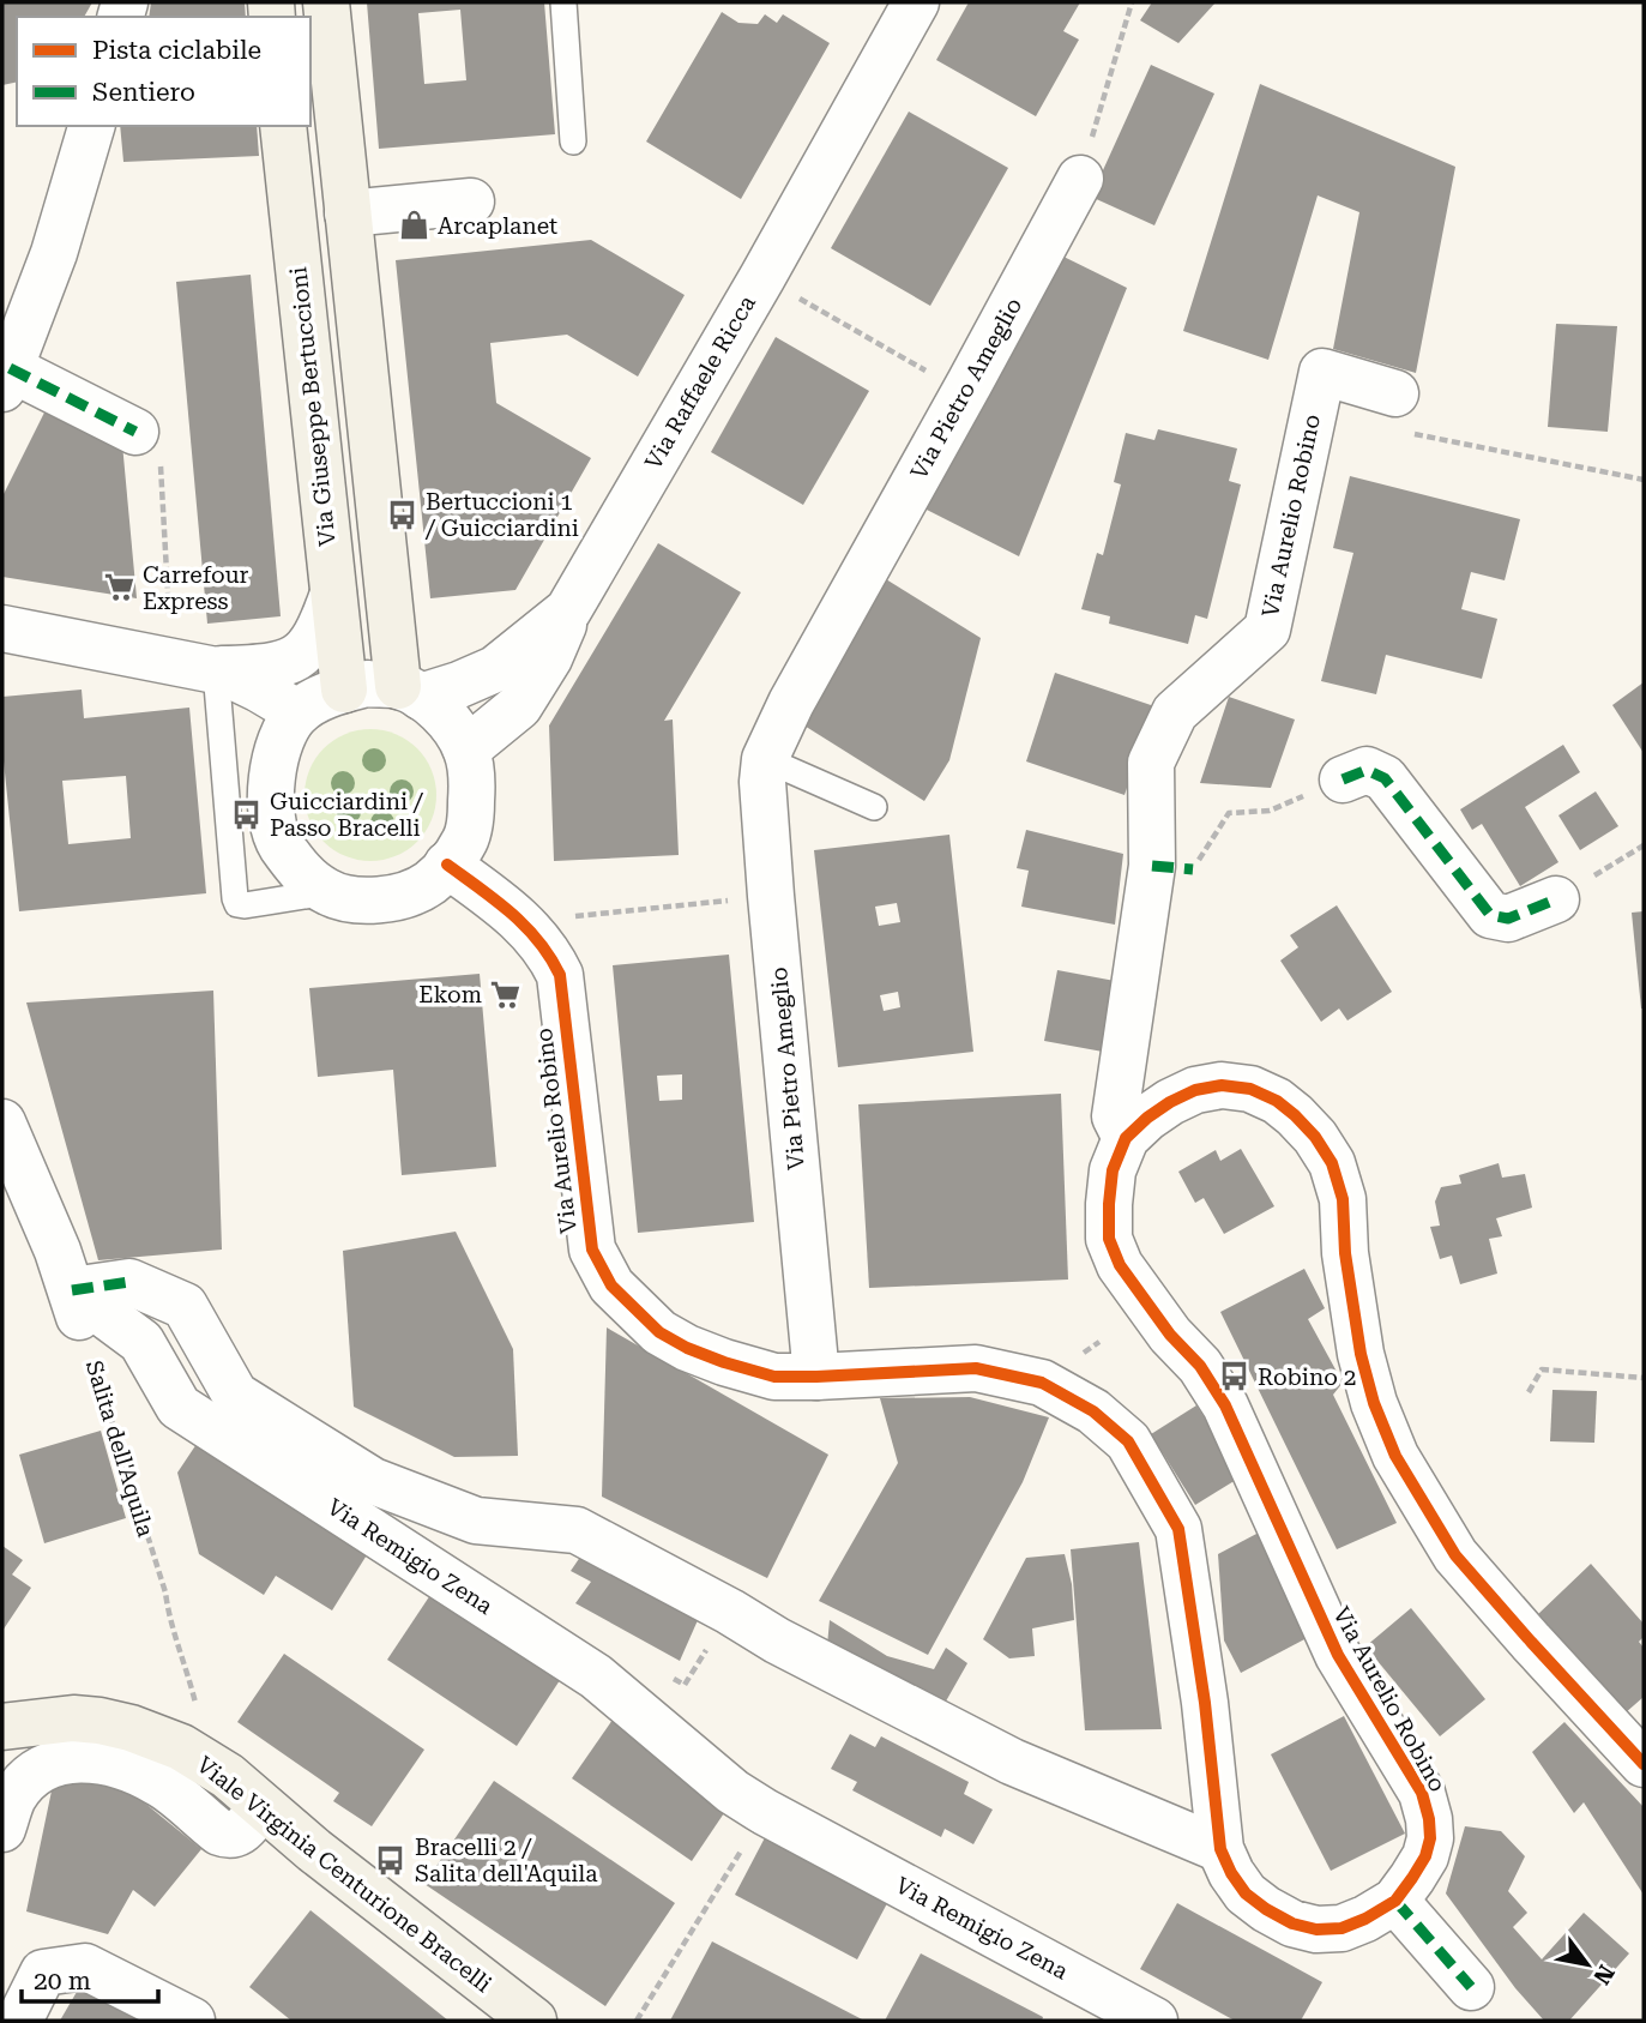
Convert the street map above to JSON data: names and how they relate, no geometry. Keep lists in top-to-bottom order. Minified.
{"streets":{"street":["Via Raffaele Ricca","Via Pietro Ameglio","Via Giuseppe Bertuccioni","Via Aurelio Robino","Via Remigio Zena","Viale Virginia Centurione Bracelli"],"path":["Salita dell'Aquila"]},"crossings":[["Via Raffaele Ricca","Via Giuseppe Bertuccioni"],["Via Raffaele Ricca","Via Aurelio Robino"],["Via Pietro Ameglio","Via Aurelio Robino"],["Via Giuseppe Bertuccioni","Via Aurelio Robino"],["Salita dell'Aquila","Via Remigio Zena"],["Salita dell'Aquila","Viale Virginia Centurione Bracelli"]],"places":{"shop":["Arcaplanet"],"bus stop":["Bertuccioni 1 / Guicciardini","Guicciardini / Passo Bracelli","Robino 2","Bracelli 2 / Salita dell'Aquila"],"supermarket":["Carrefour Express","Ekom"]},"legend":["Pista ciclabile","Sentiero"],"scale_bar":"20 m","north":"bottom right"}
